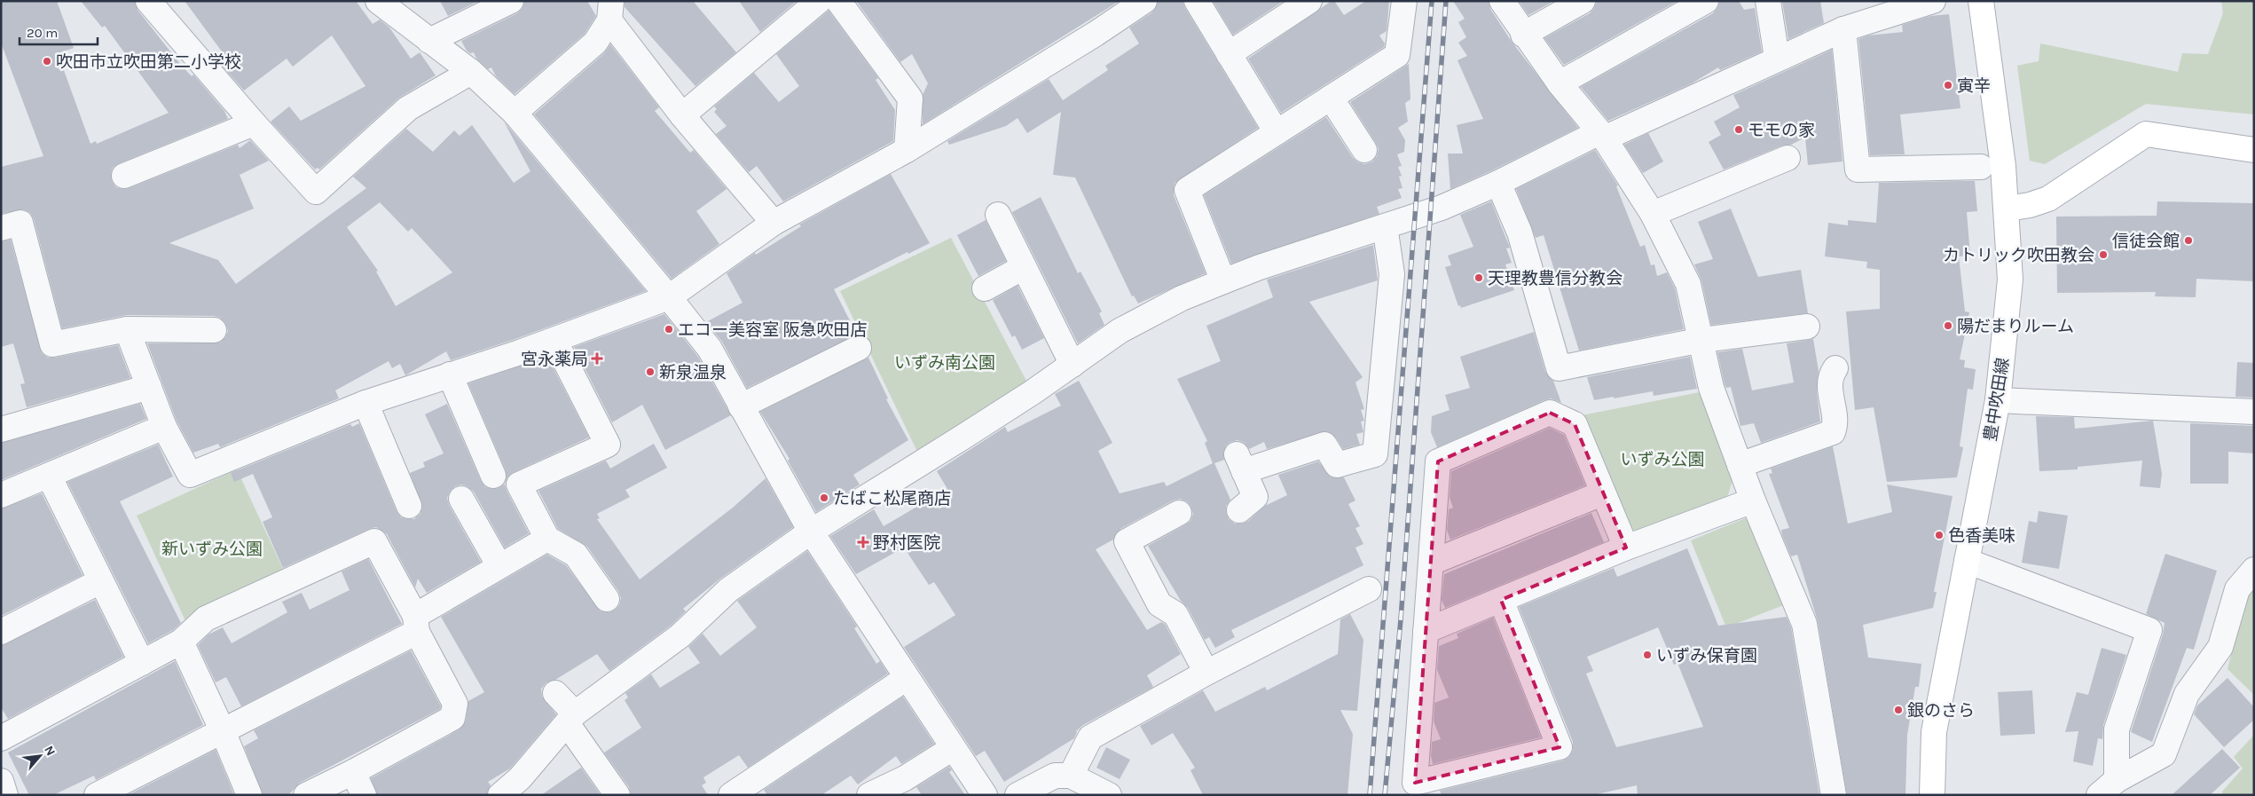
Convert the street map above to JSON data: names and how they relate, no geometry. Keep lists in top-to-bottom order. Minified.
{"streets":{"main road":["豊中吹田線"]},"parks":["いずみ南公園","いずみ公園","新いずみ公園"],"places":{"other":["吹田市立吹田第二小学校","寅辛","モモの家","信徒会館","カトリック吹田教会","天理教豊信分教会","陽だまりルーム","エコー美容室 阪急吹田店","新泉温泉","たばこ松尾商店","色香美味","いずみ保育園","銀のさら"],"health":["宮永薬局","野村医院"]},"scale_bar":"20 m","north":"top right"}
